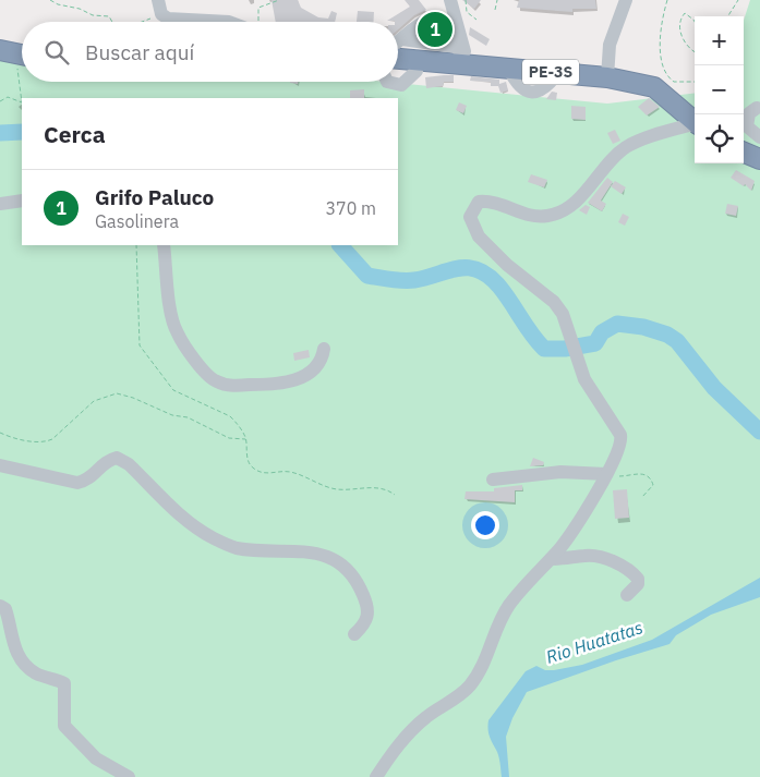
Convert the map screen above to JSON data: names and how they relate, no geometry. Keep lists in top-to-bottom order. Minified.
{"streets":{"highway":["PE-3S"]},"water":["Rio Huatatas"],"page":{"pins":"1","map_buttons":["+","−"],"search":"Buscar aquí","heading":"Cerca","list":[{"mark":"1","name":"Grifo Paluco","note":"Gasolinera","value":"370 m"}]}}
